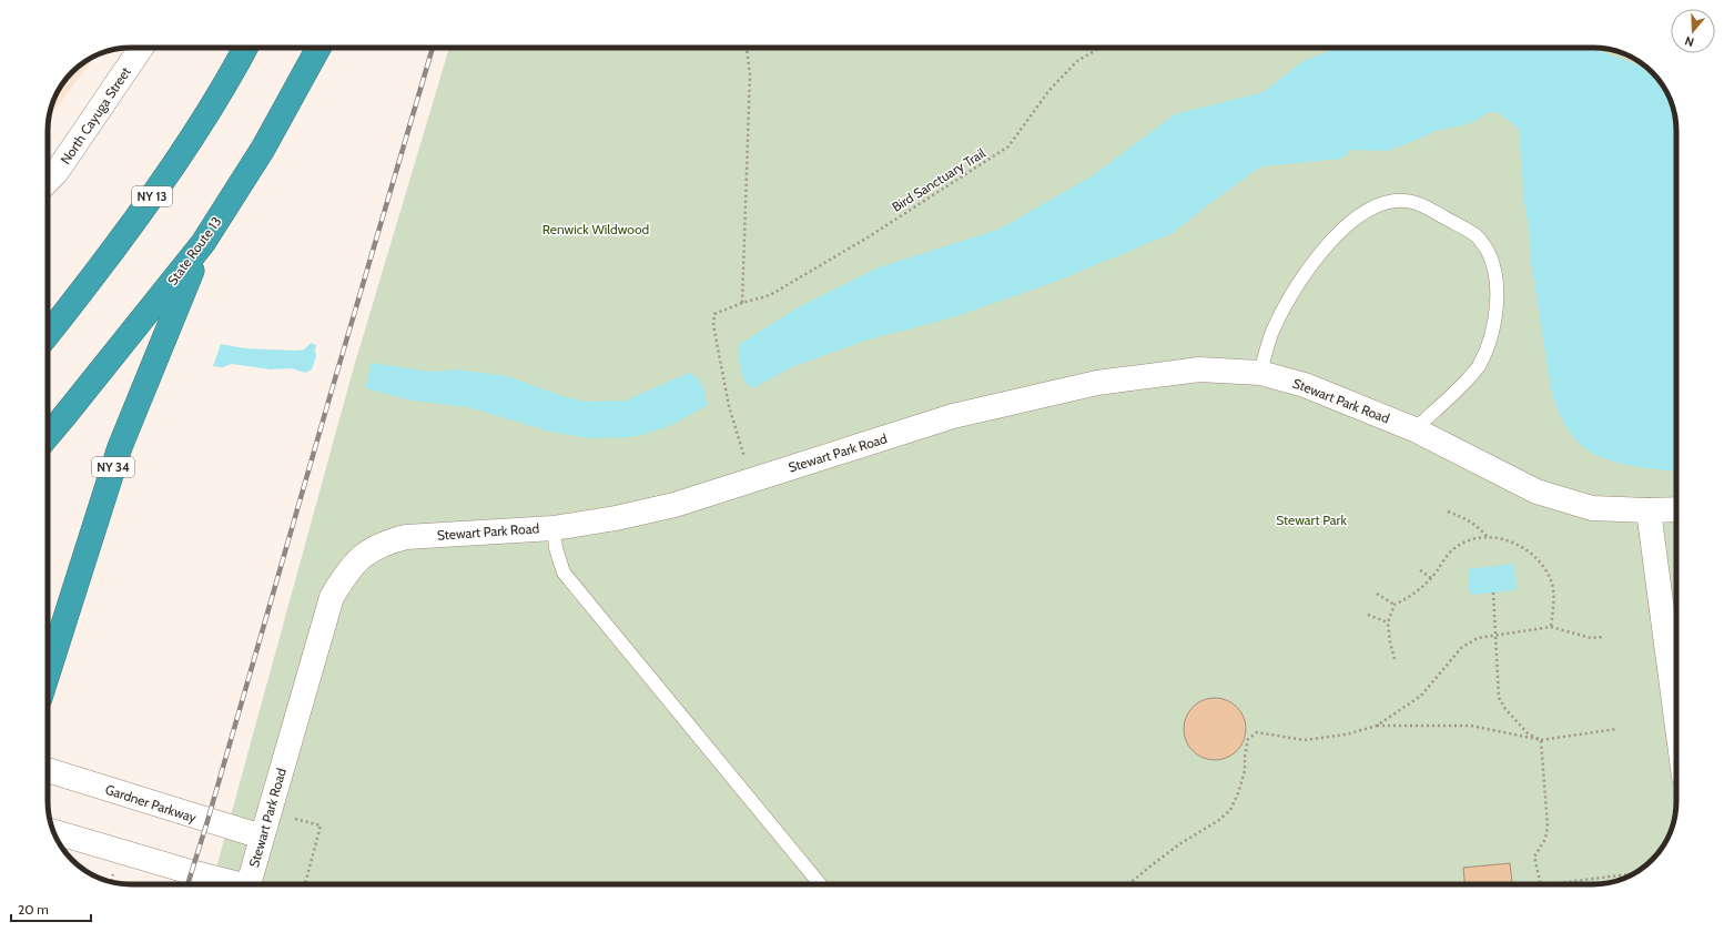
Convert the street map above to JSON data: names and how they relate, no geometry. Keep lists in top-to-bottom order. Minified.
{"streets":{"highway":["NY 13","State Route 13","NY 34"],"street":["North Cayuga Street","Stewart Park Road","Gardner Parkway"],"path":["Bird Sanctuary Trail"]},"crossings":[["Bird Sanctuary Trail","Stewart Park Road"],["State Route 13","NY 34"],["Stewart Park Road","Gardner Parkway"]],"parks":["Renwick Wildwood","Stewart Park"],"scale_bar":"20 m","north":"bottom"}
